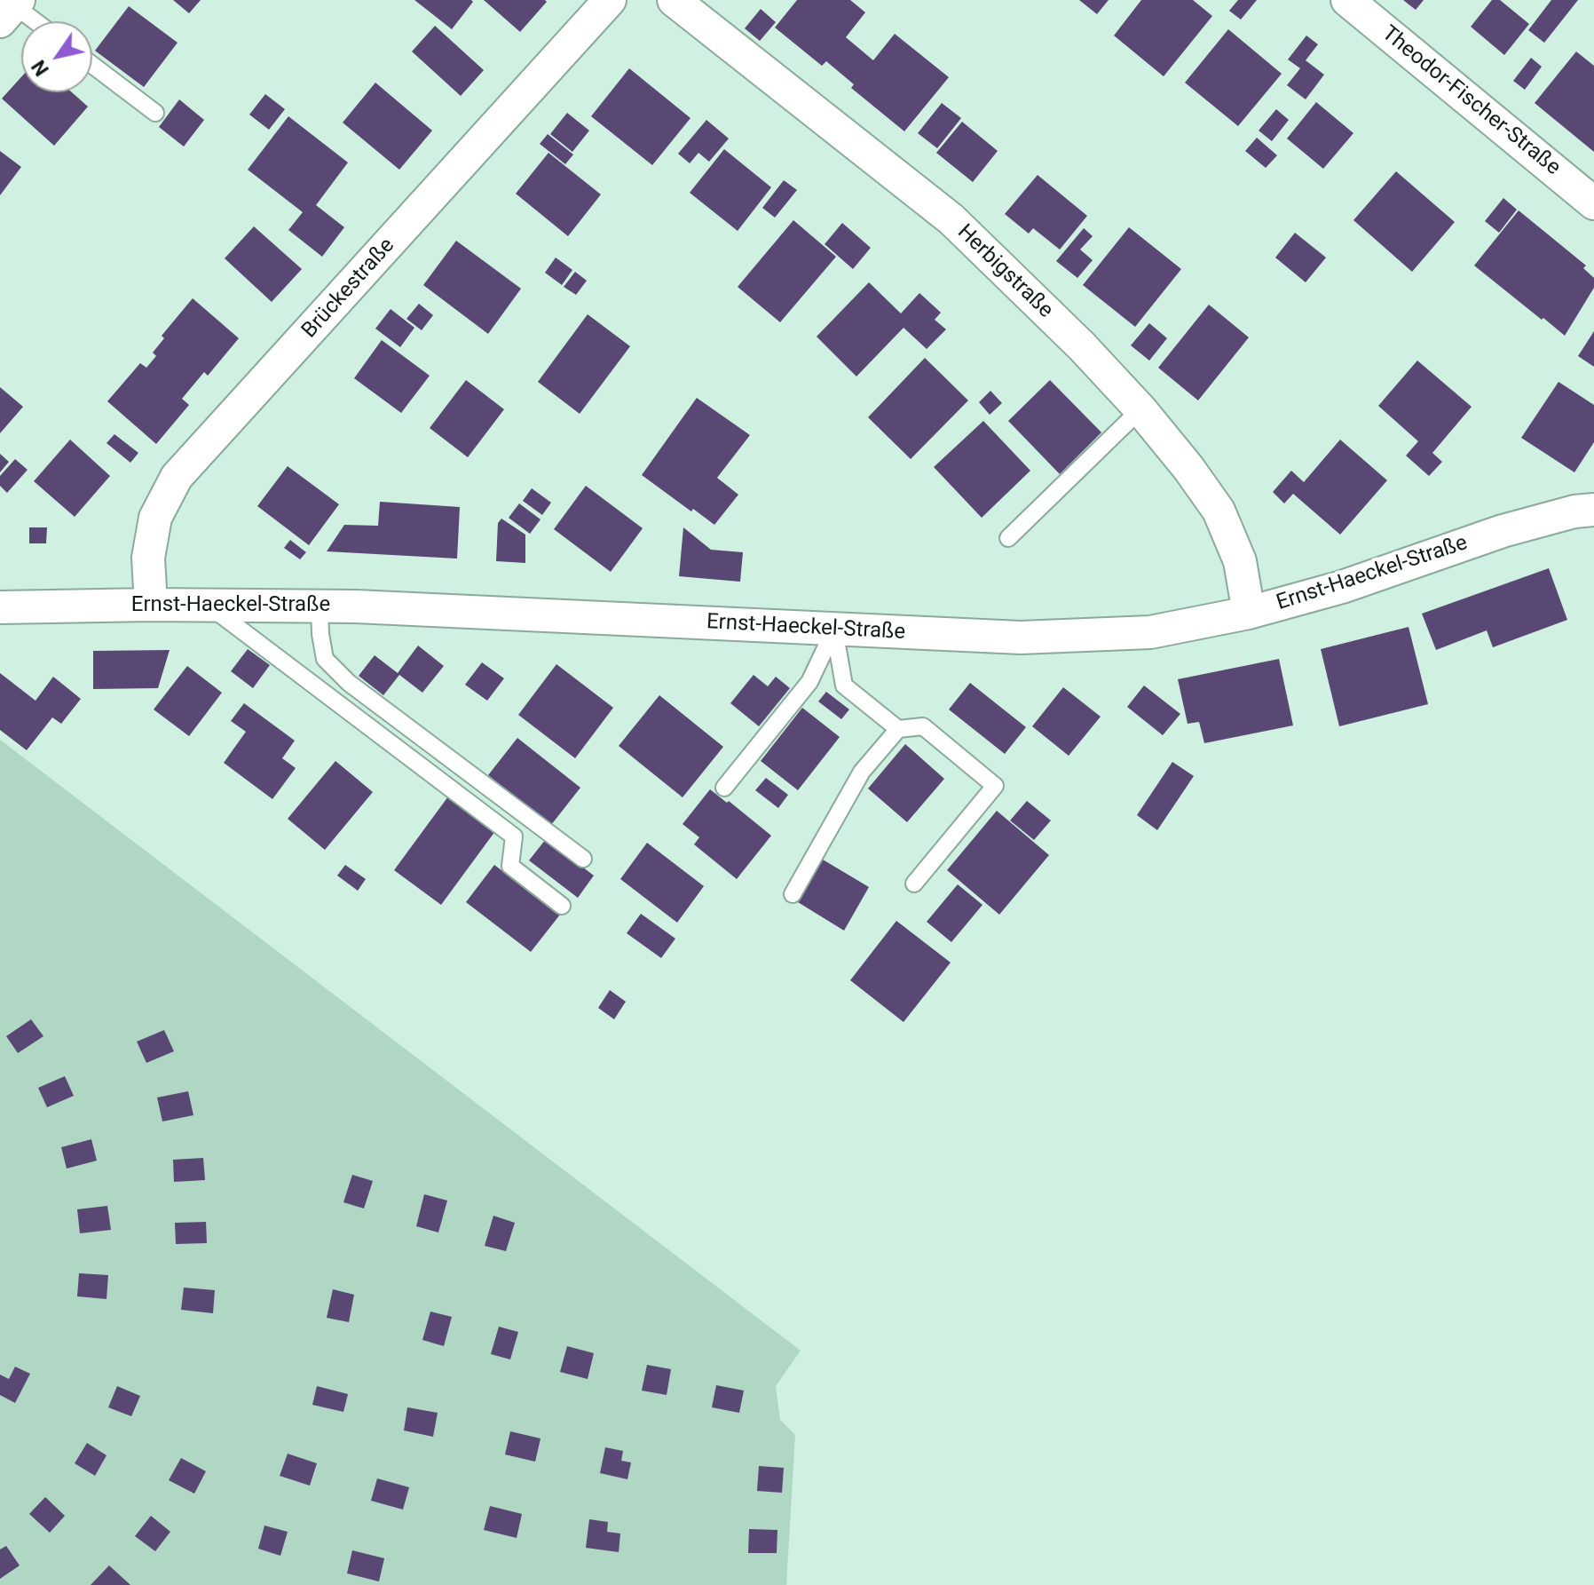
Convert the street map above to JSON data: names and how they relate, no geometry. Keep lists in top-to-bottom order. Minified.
{"streets":{"street":["Theodor-Fischer-Straße","Herbigstraße","Brückestraße","Ernst-Haeckel-Straße"]},"crossings":[["Herbigstraße","Ernst-Haeckel-Straße"],["Brückestraße","Ernst-Haeckel-Straße"]],"north":"bottom left"}
